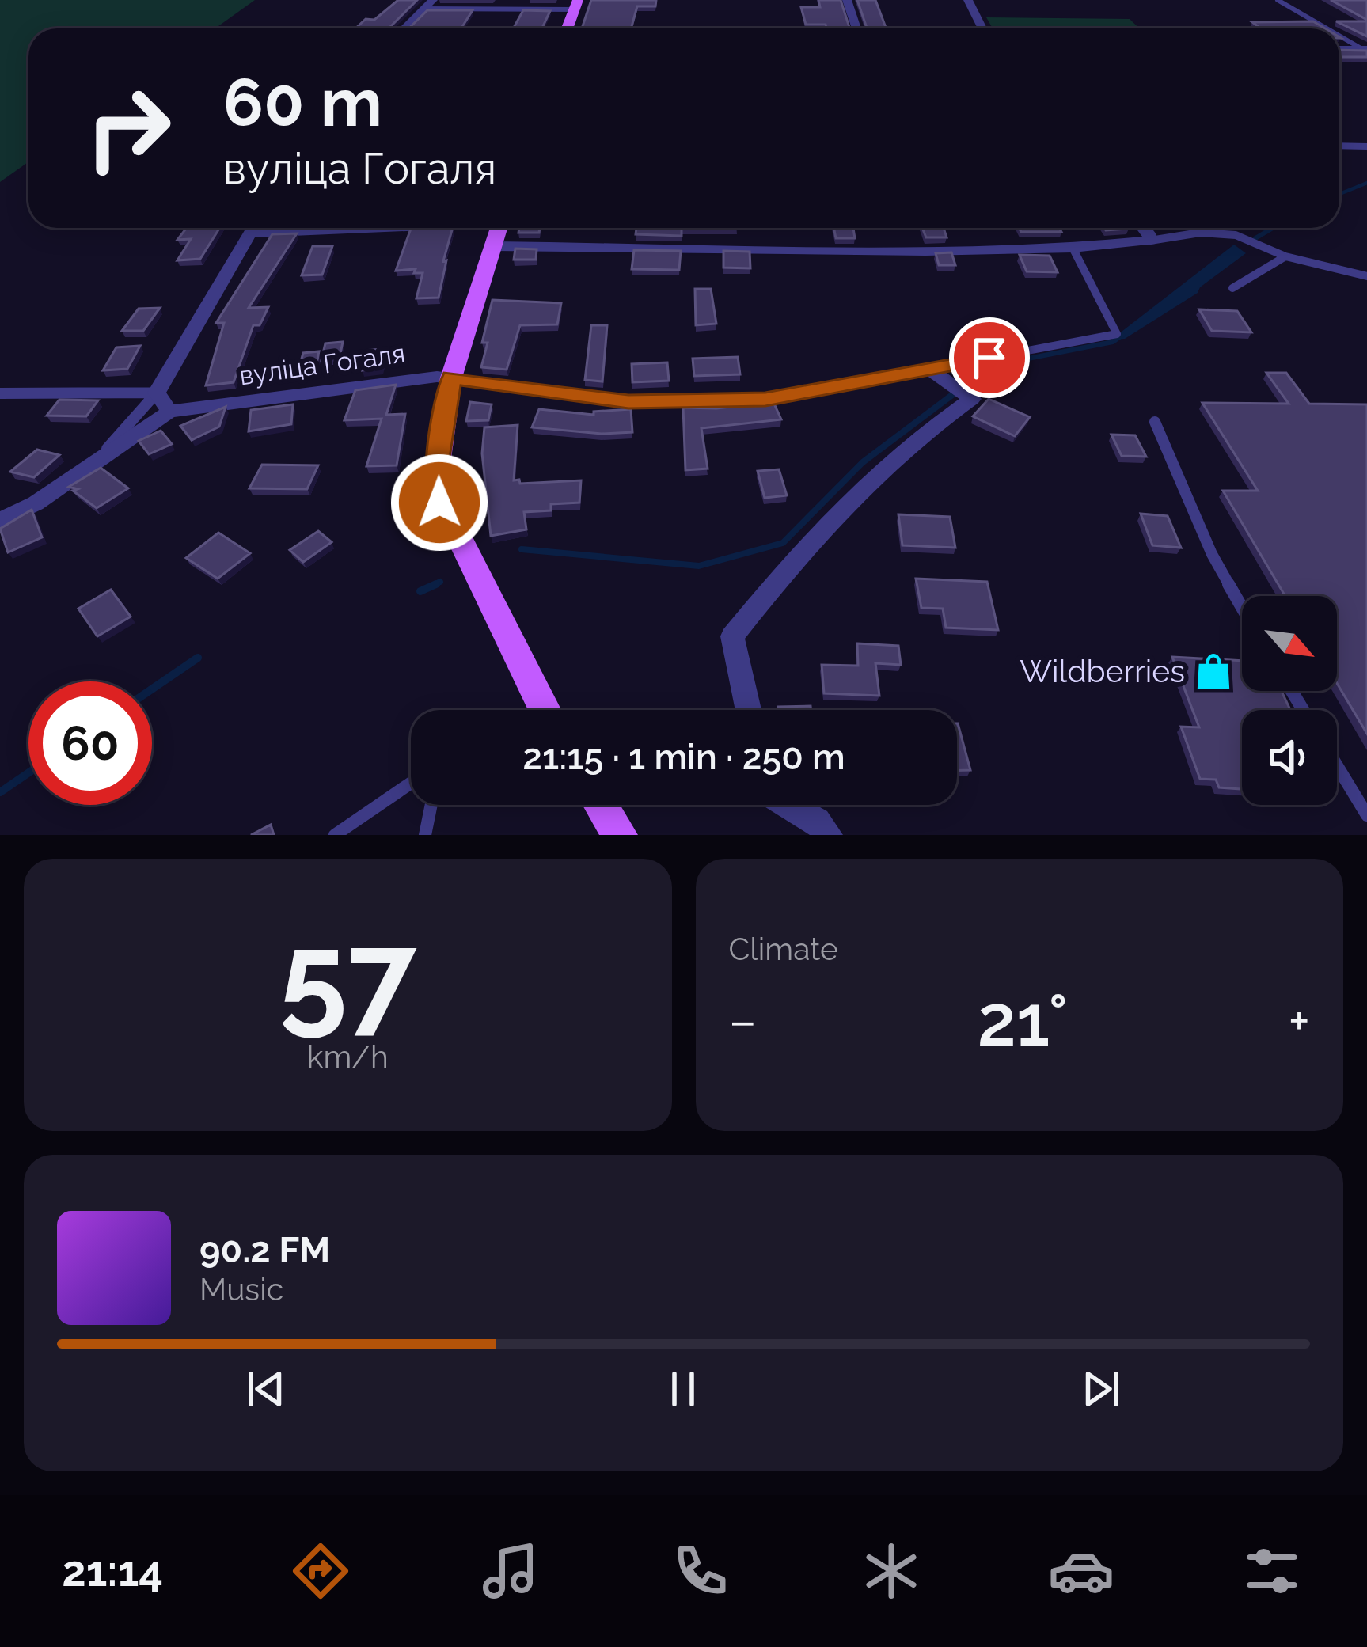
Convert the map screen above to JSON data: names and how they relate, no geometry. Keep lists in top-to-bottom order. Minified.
{"streets":{"street":["вуліца Гогаля"]},"places":{"shop":["Wildberries"]},"north":"bottom right","page":{"turn":["60 m","вуліца Гогаля"],"limit":"60","trip":"21:15 · 1 min · 250 m","tile":[["57","km/h"],"Climate"],"heat":["−","21°","+"],"song":["90.2 FM","Music"],"tabs":"21:14"}}
